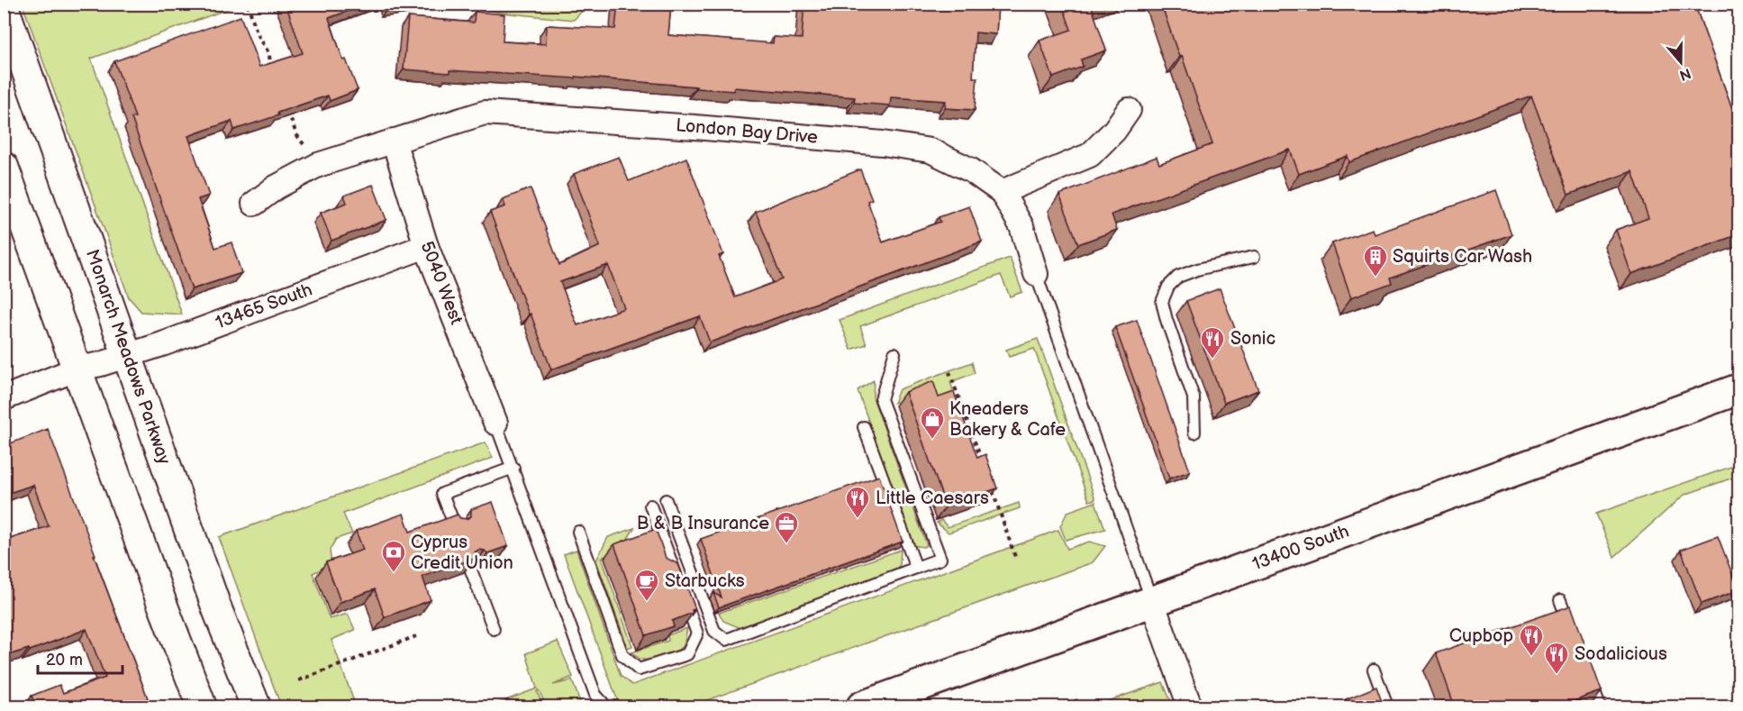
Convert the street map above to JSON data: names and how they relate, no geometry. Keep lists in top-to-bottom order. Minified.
{"streets":{"main road":["13400 South"],"street":["London Bay Drive","5040 West","13465 South","Monarch Meadows Parkway"]},"crossings":[["London Bay Drive","5040 West"],["5040 West","13465 South"],["13465 South","Monarch Meadows Parkway"]],"places":{"building":["Squirts Car Wash"],"restaurant":["Sonic","Little Caesars","Cupbop","Sodalicious"],"shop":["Kneaders Bakery & Cafe"],"office":["B & B Insurance"],"bank":["Cyprus Credit Union"],"cafe":["Starbucks"]},"scale_bar":"20 m","north":"bottom"}
